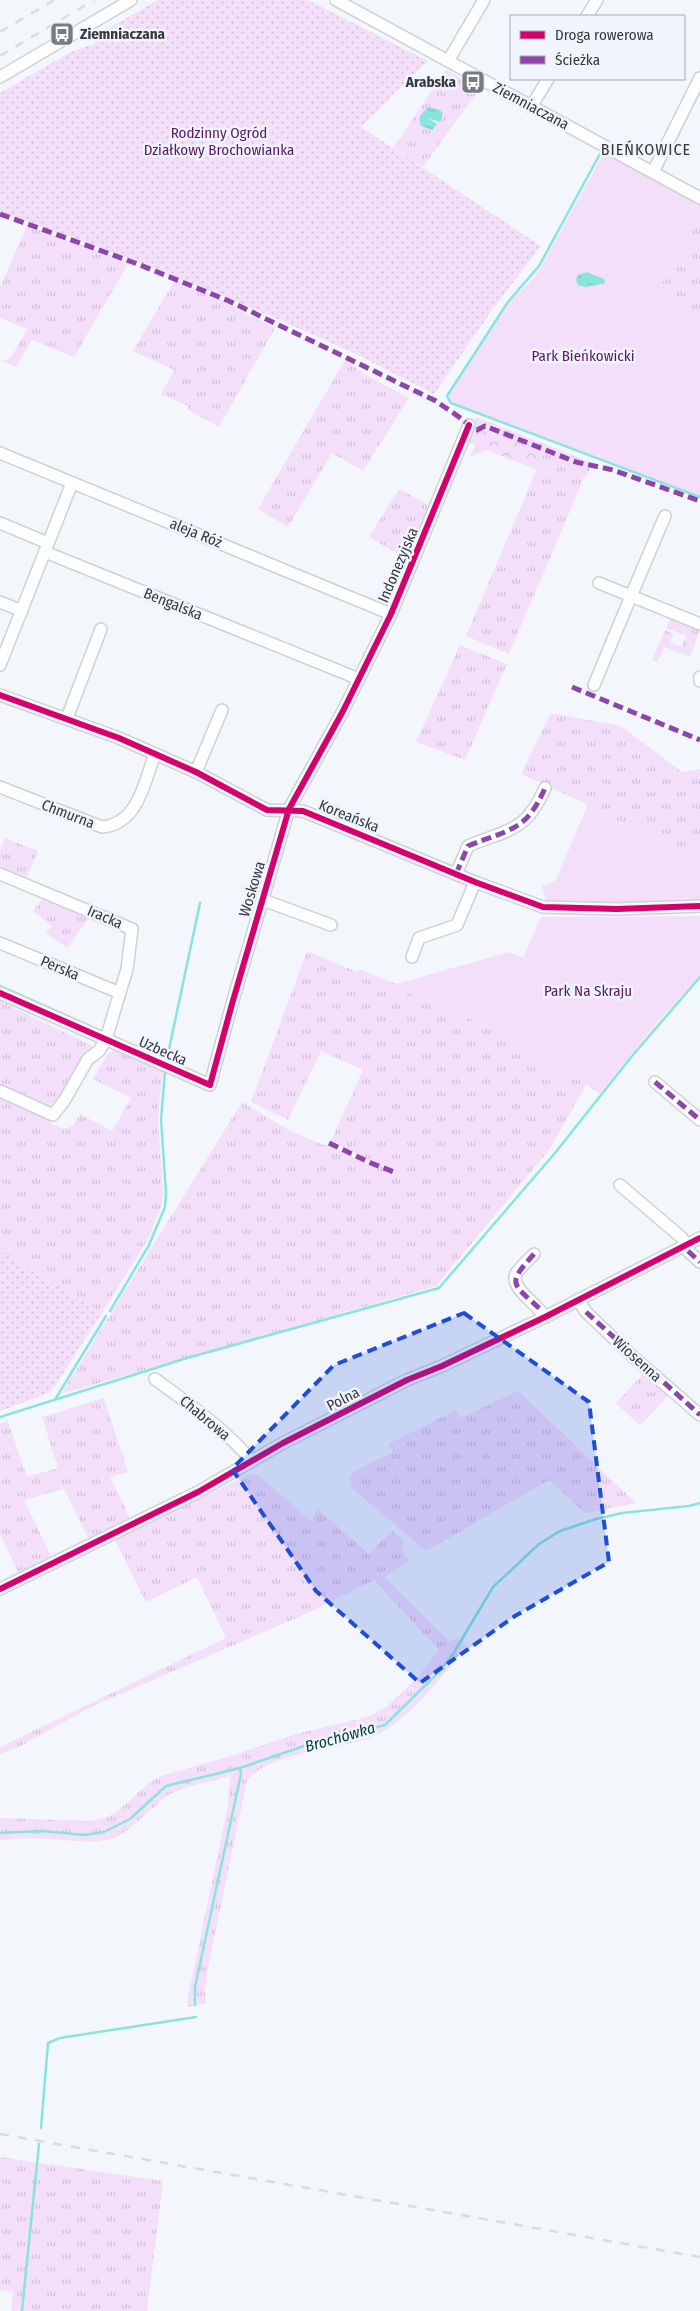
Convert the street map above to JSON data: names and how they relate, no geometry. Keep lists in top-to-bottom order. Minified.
{"streets":{"street":["Ziemniaczana","aleja Róż","Indonezyjska","Bengalska","Chmurna","Koreańska","Woskowa","Iracka","Perska","Uzbecka","Wiosenna","Polna","Chabrowa"]},"crossings":[["aleja Róż","Indonezyjska"],["Indonezyjska","Bengalska"],["Indonezyjska","Woskowa"],["Chmurna","Koreańska"],["Koreańska","Woskowa"],["Woskowa","Uzbecka"],["Iracka","Perska"],["Iracka","Uzbecka"],["Wiosenna","Polna"],["Polna","Chabrowa"]],"districts":["BIEŃKOWICE"],"water":["Brochówka"],"parks":["Rodzinny Ogród Działkowy Brochowianka","Park Bieńkowicki","Park Na Skraju"],"places":{"bus stop":["Ziemniaczana","Arabska"]},"legend":["Droga rowerowa","Ścieżka"]}
